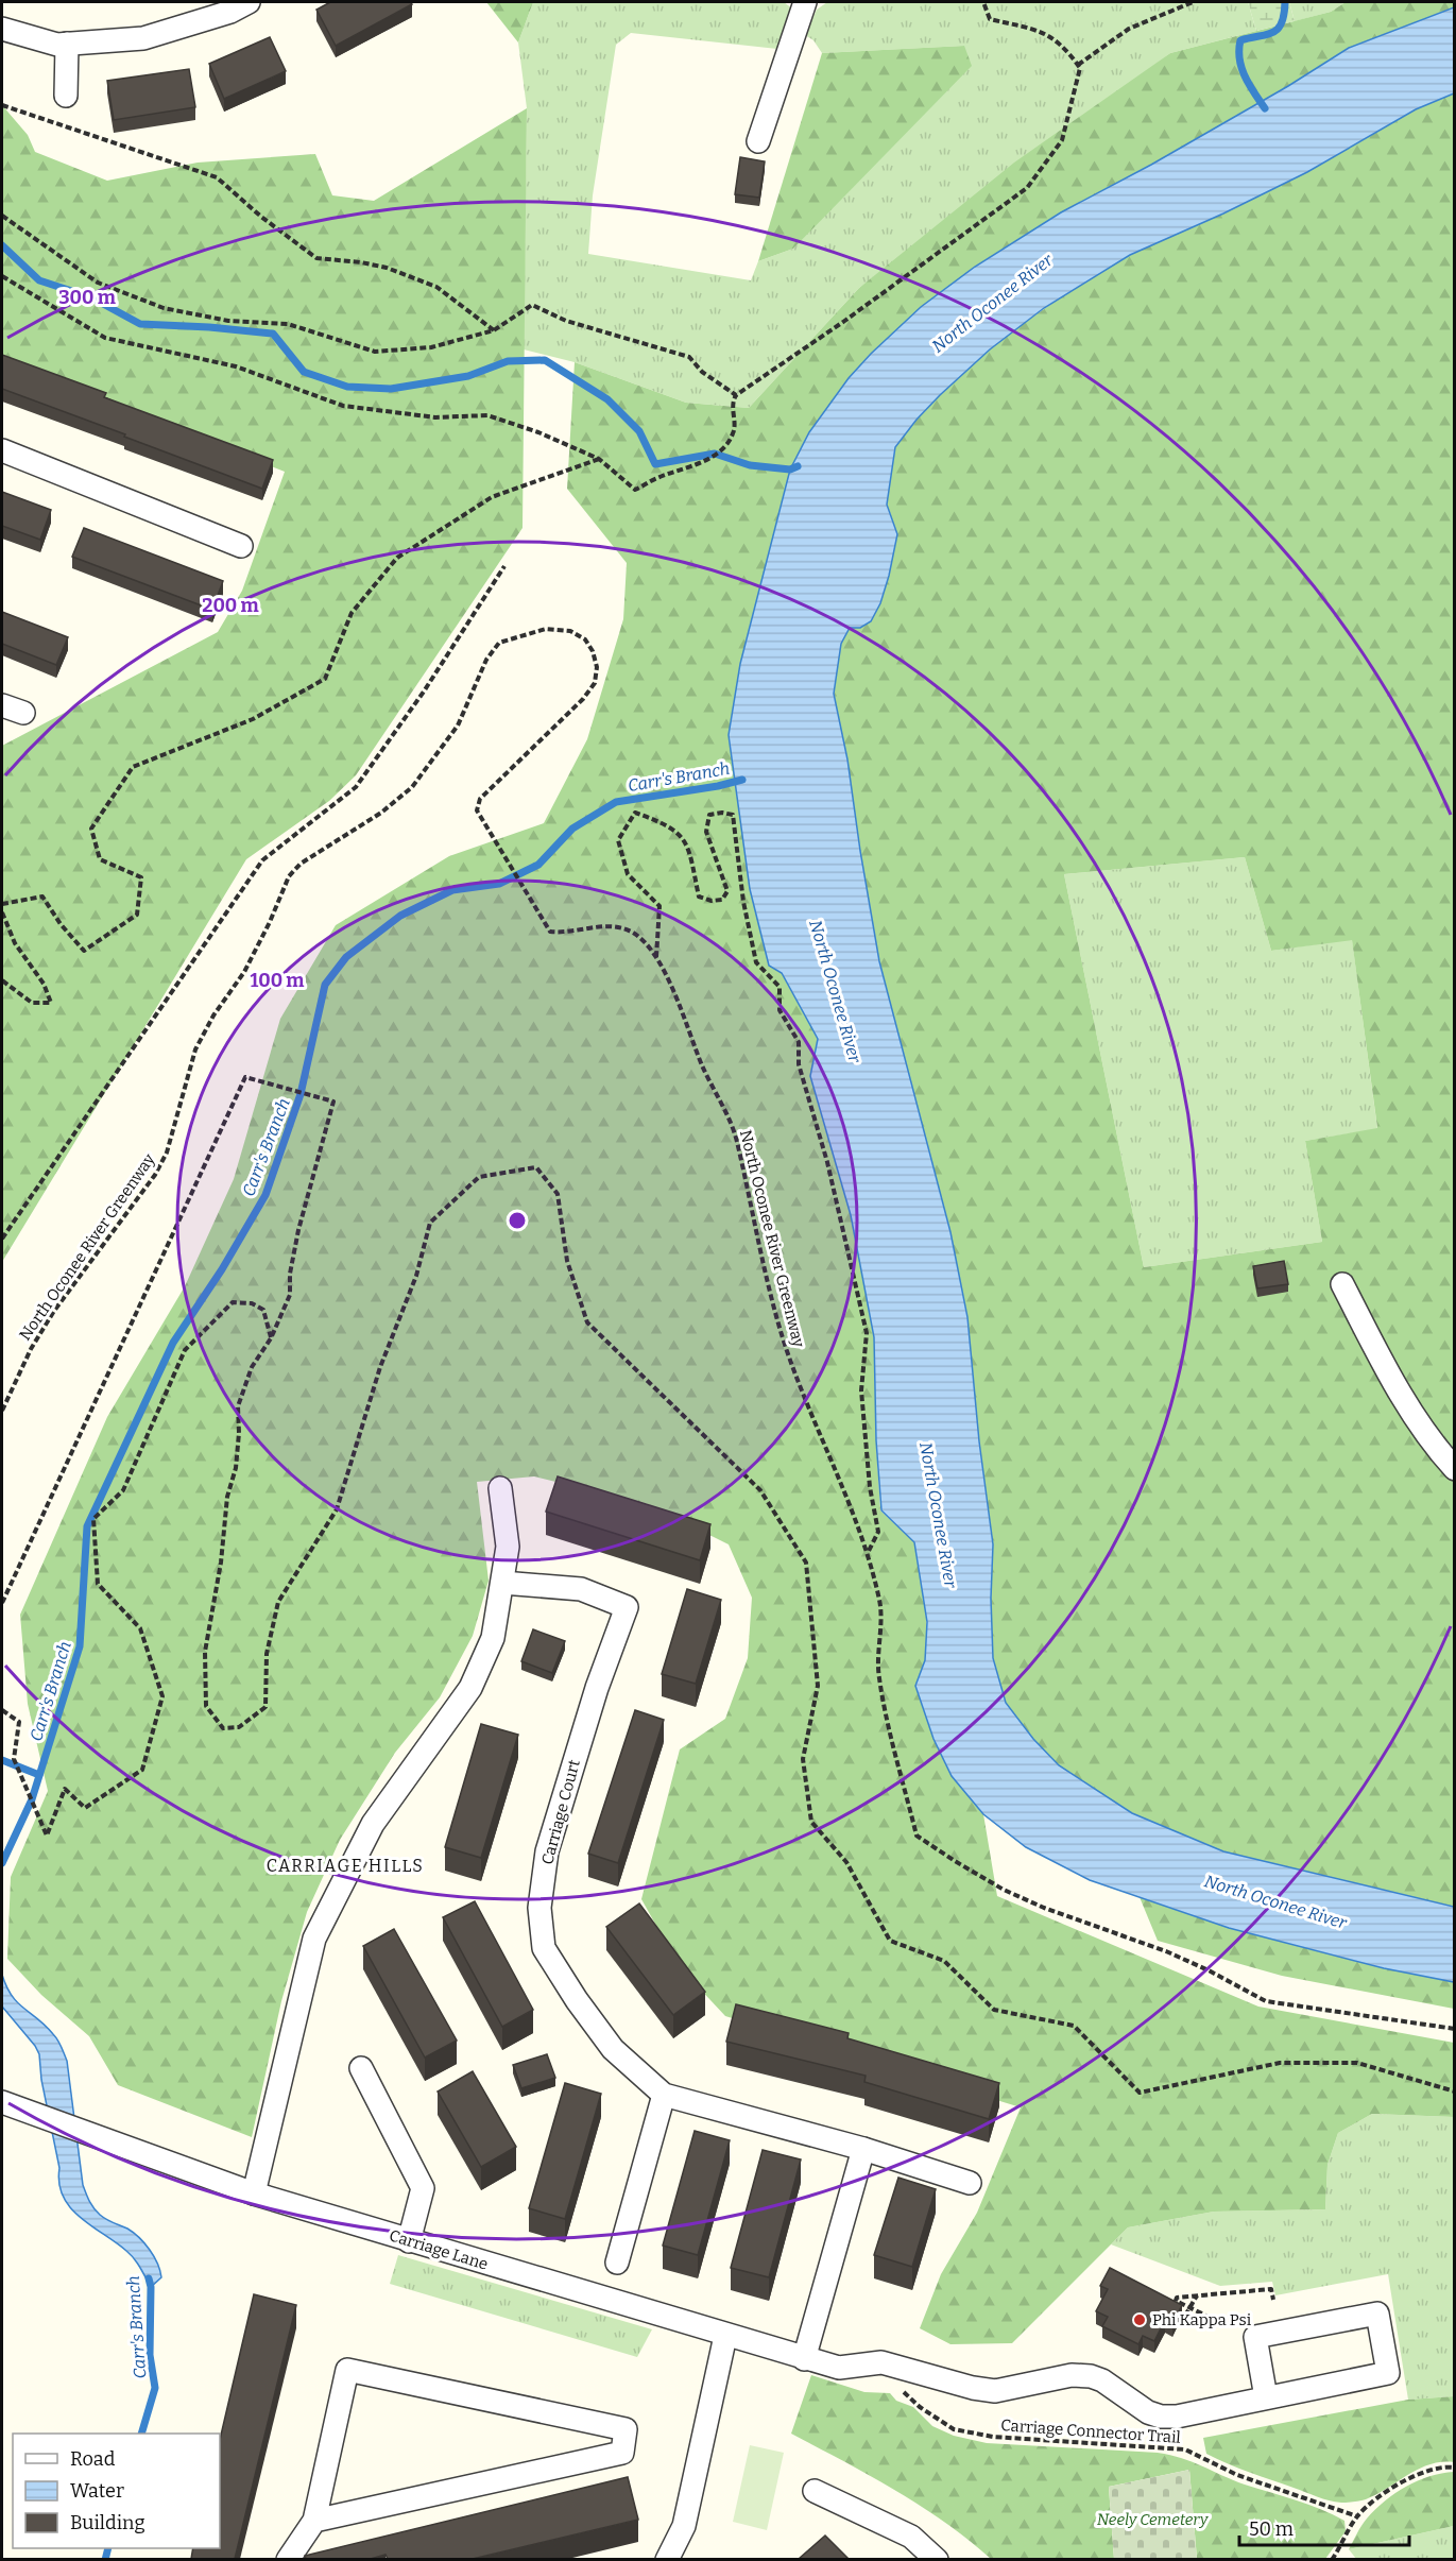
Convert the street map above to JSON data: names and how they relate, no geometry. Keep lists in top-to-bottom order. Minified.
{"streets":{"street":["Carriage Court","Carriage Lane"],"path":["North Oconee River Greenway","Carriage Connector Trail"]},"districts":["CARRIAGE HILLS"],"water":["North Oconee River","Carr's Branch"],"parks":["Neely Cemetery"],"places":["Phi Kappa Psi"],"legend":["Road","Water","Building"],"scale_bar":"50 m","rings":["300 m","200 m","100 m"]}
